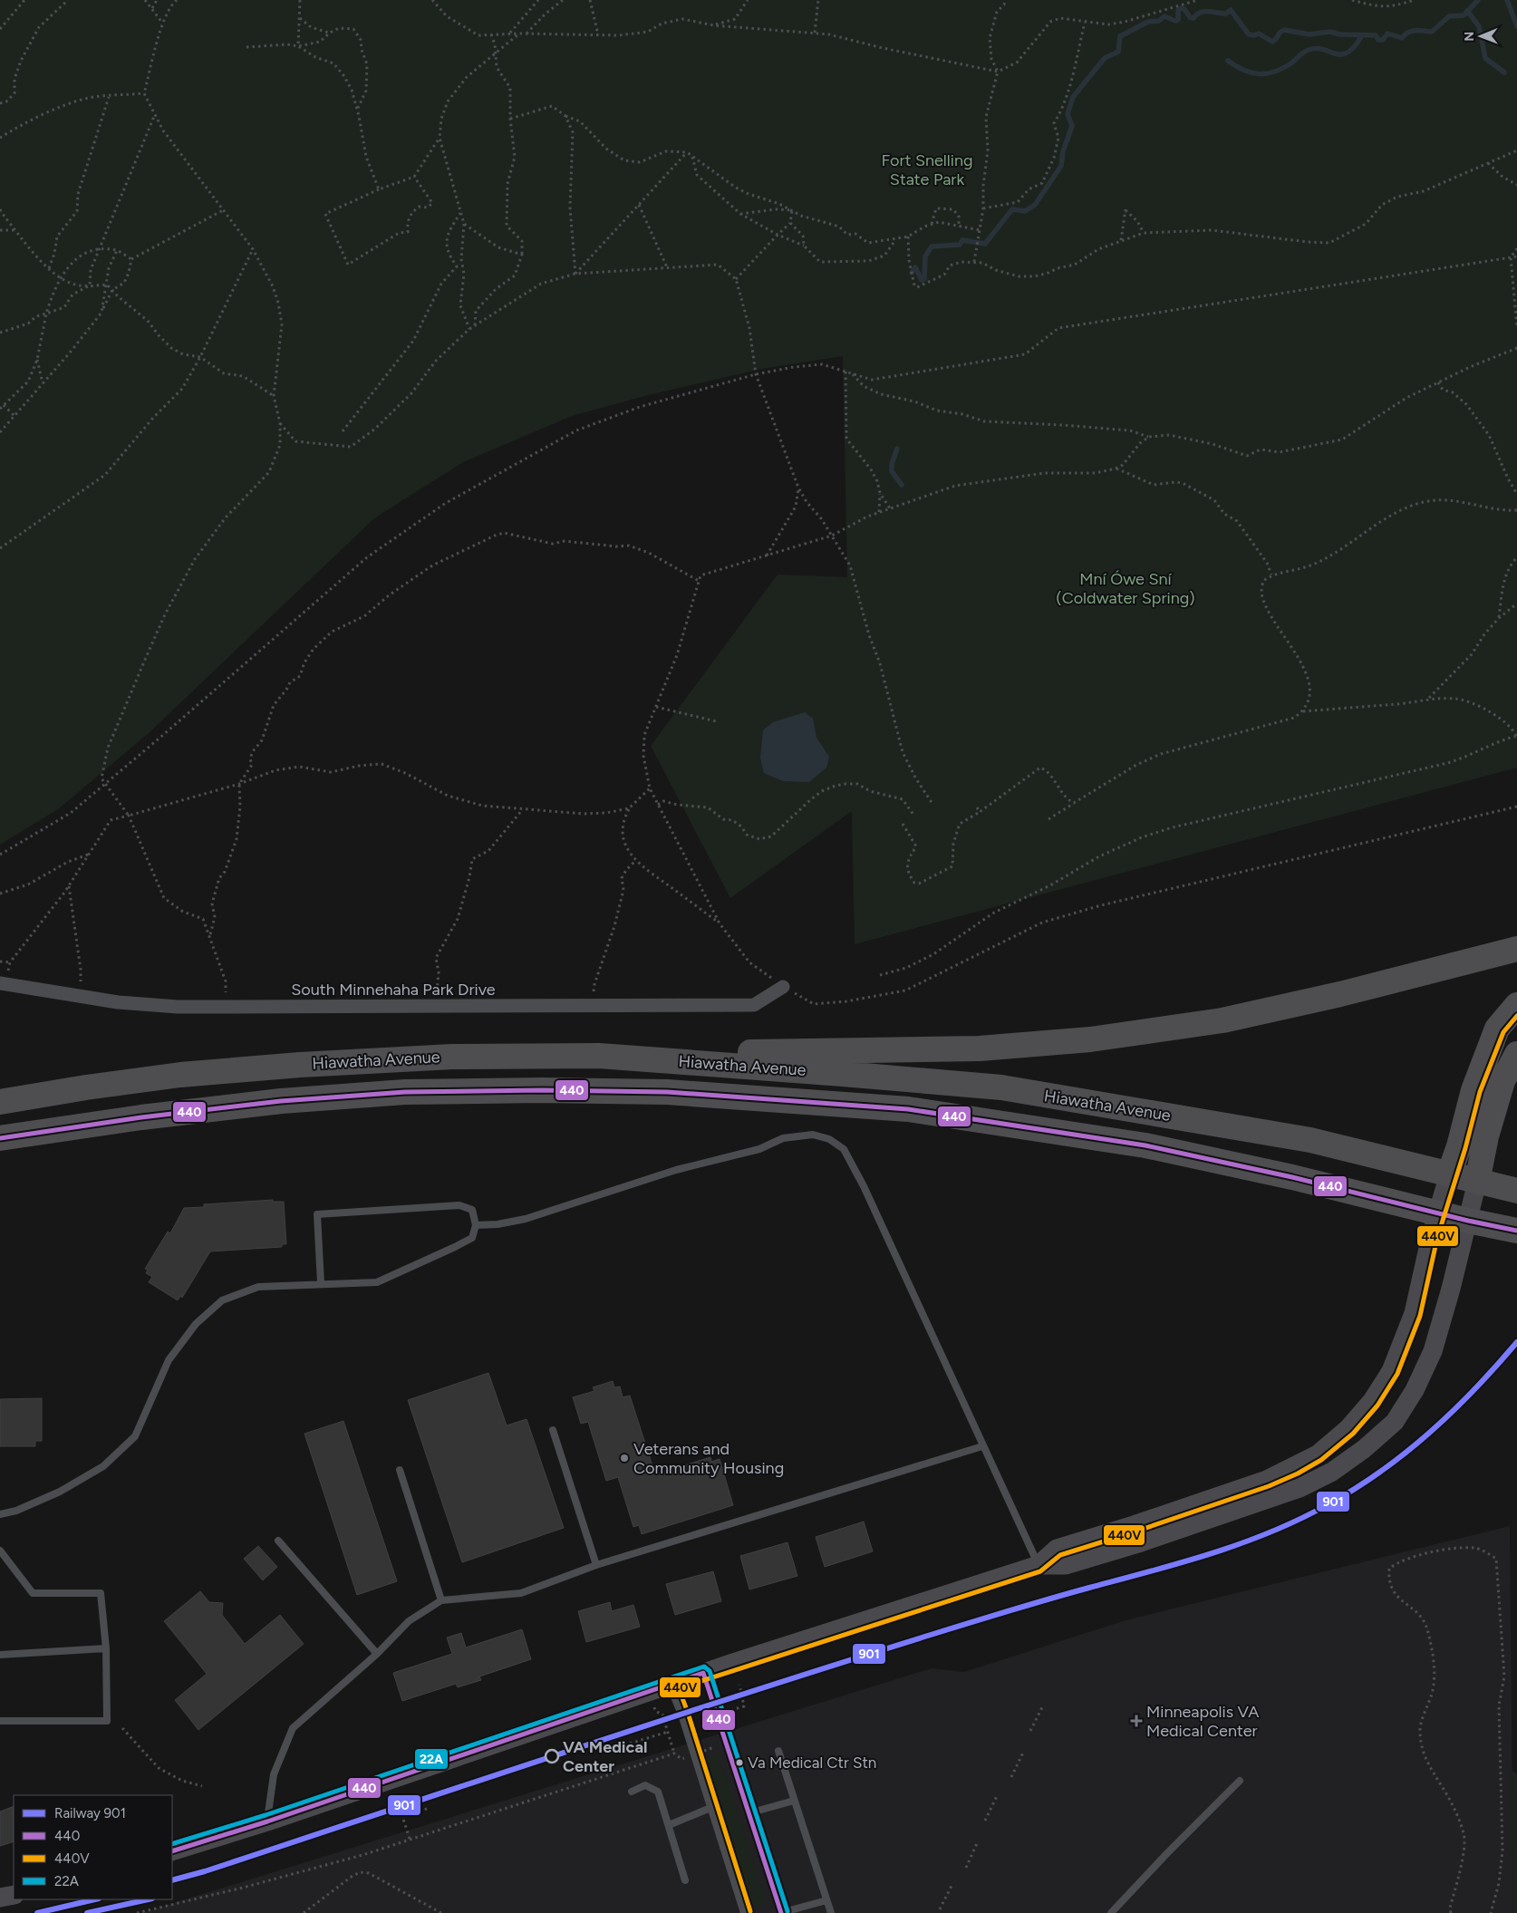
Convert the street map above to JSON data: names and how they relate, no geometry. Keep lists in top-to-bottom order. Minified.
{"streets":{"highway":["Hiawatha Avenue"],"street":["South Minnehaha Park Drive"]},"parks":["Fort Snelling State Park","Mní Ówe Sní (Coldwater Spring)"],"places":{"other":["Veterans and Community Housing","VA Medical Center","Va Medical Ctr Stn"],"health":["Minneapolis VA Medical Center"]},"lines":["transit line 440V","transit line 440","rail line 901","transit line 22A"],"legend":["Railway 901","440","440V","22A"],"north":"left"}
